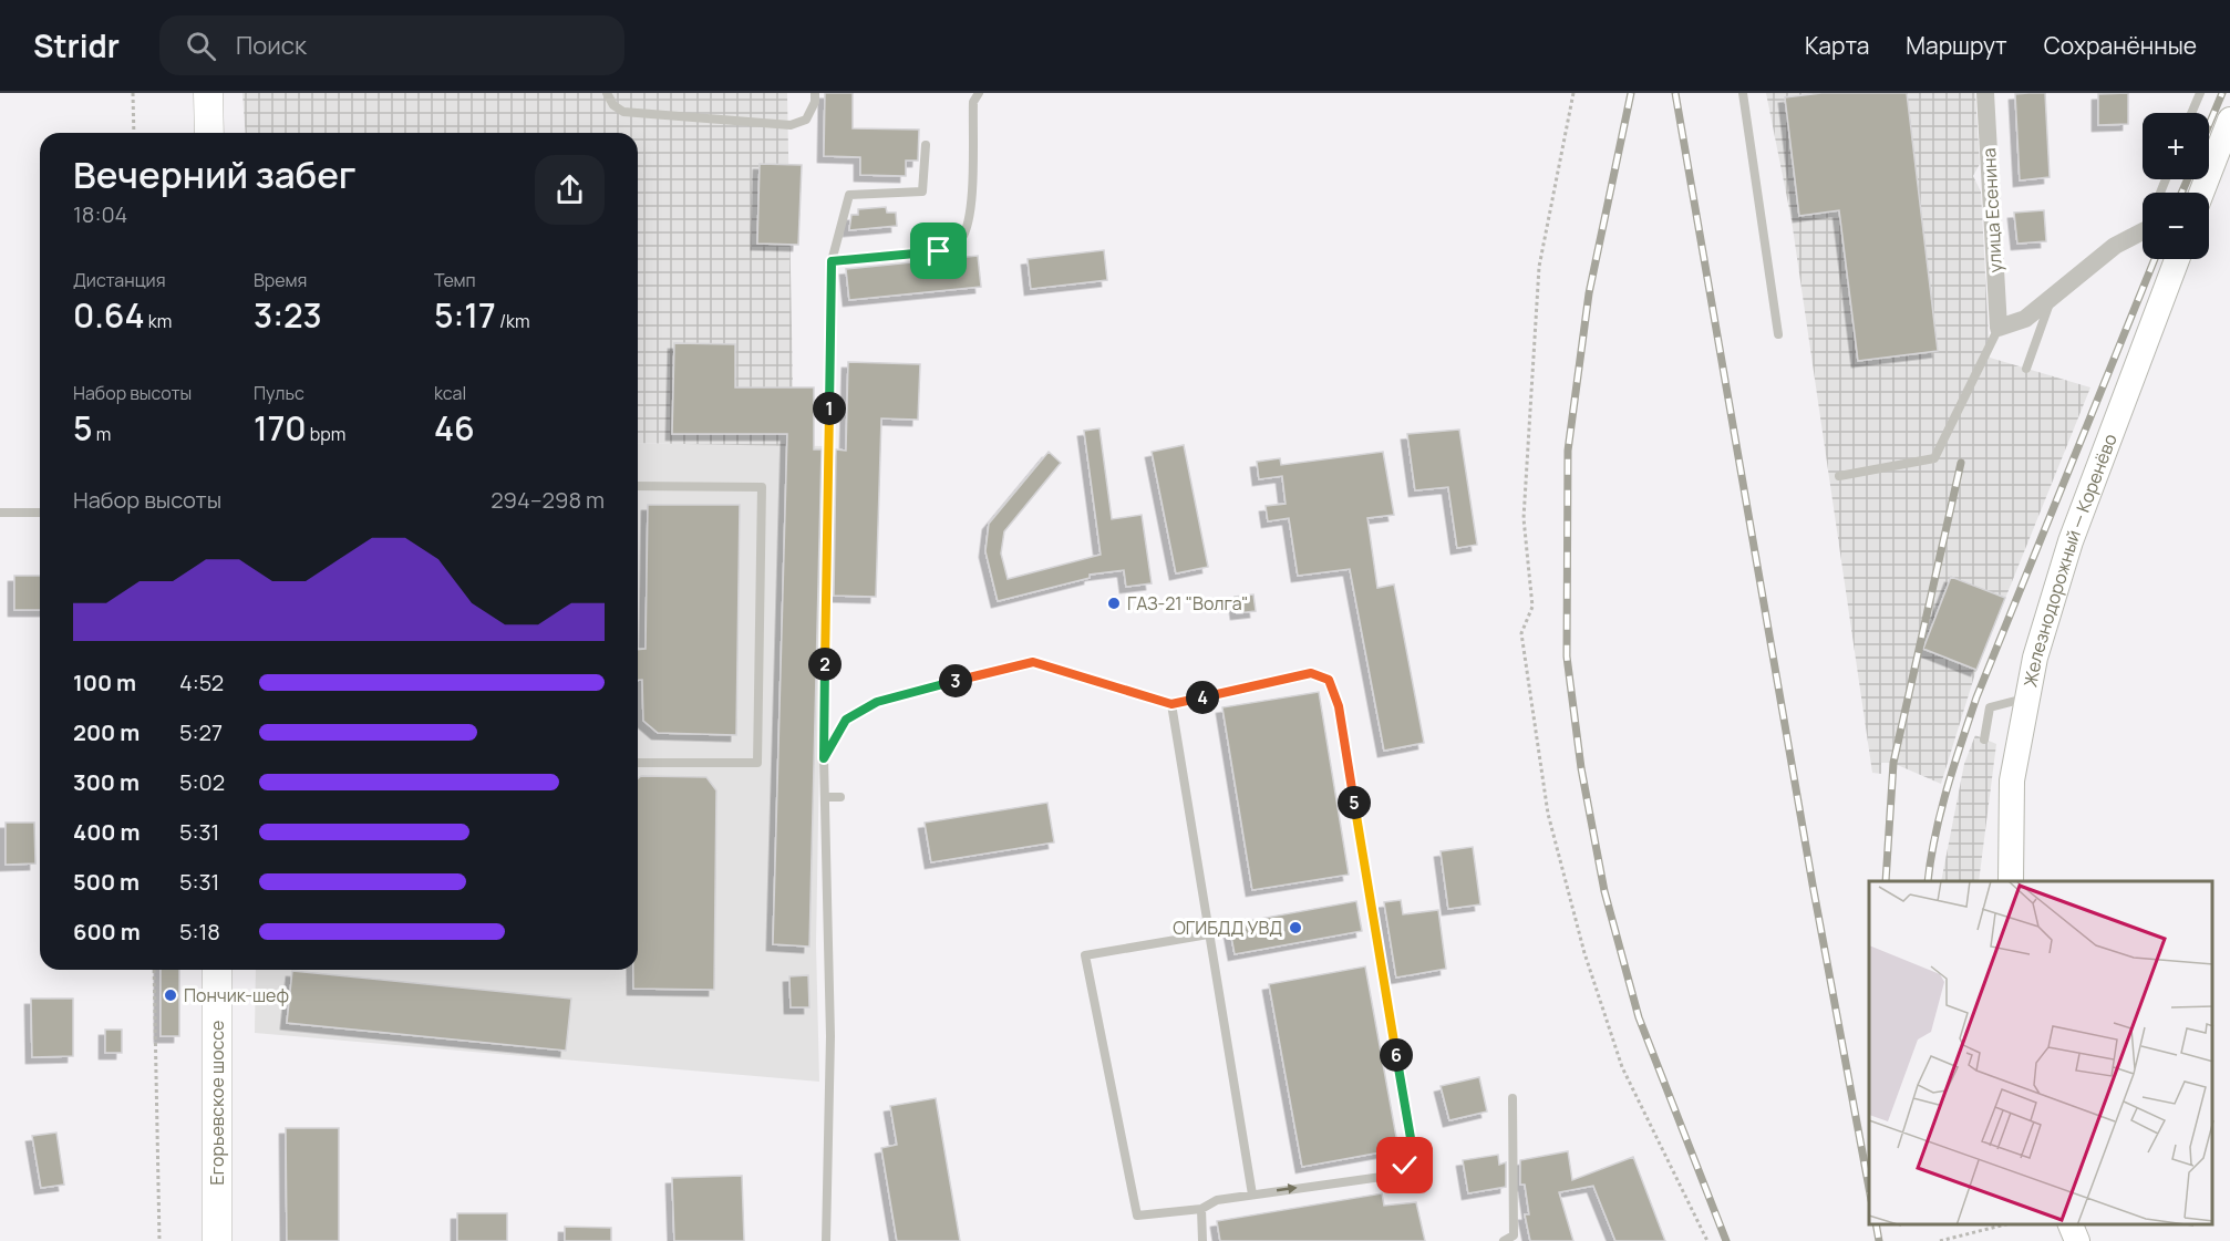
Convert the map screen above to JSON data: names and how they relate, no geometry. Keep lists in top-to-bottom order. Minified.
{"streets":{"main road":["Железнодорожный — Коренёво","Егорьевское шоссе"],"street":["улица Есенина"]},"places":["ГАЗ-21 \"Волга\"","ОГИБДД УВД","Пончик-шеф"],"page":{"header":"Stridr","search":"Поиск","nav":["Карта","Маршрут","Сохранённые"],"map_buttons":["+","−"],"heading":["Вечерний забег","18:04"],"stats":[["Дистанция","0.64 km"],["Время","3:23"],["Темп","5:17 /km"],["Набор высоты","5 m"],["Пульс","170 bpm"],["kcal","46"]],"pins":["1","2","3","4","5","6"],"chart":["Набор высоты","294–298 m"],"list":[{"name":"100 m","note":"4:52"},{"name":"200 m","note":"5:27"},{"name":"300 m","note":"5:02"},{"name":"400 m","note":"5:31"},{"name":"500 m","note":"5:31"},{"name":"600 m","note":"5:18"}]}}
